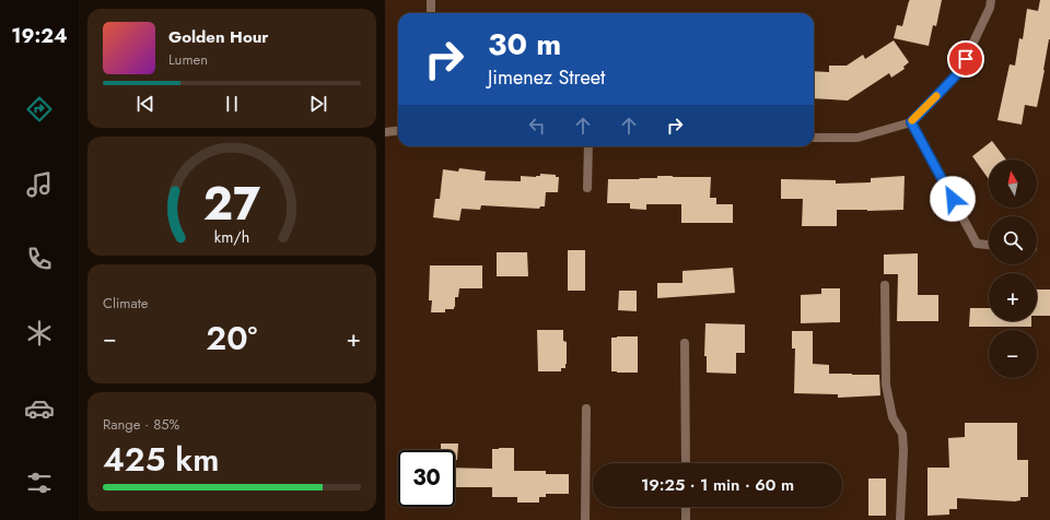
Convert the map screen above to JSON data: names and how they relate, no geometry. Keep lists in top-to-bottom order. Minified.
{"north":"top","page":{"tabs":"19:24","turn":["30 m","Jimenez Street"],"song":["Golden Hour","Lumen"],"map_buttons":["+","−"],"tile":["Climate",["Range · 85%","425 km"]],"heat":["−","20°","+"],"limit":"30","trip":"19:25 · 1 min · 60 m","gauge":["27","km/h"]}}
